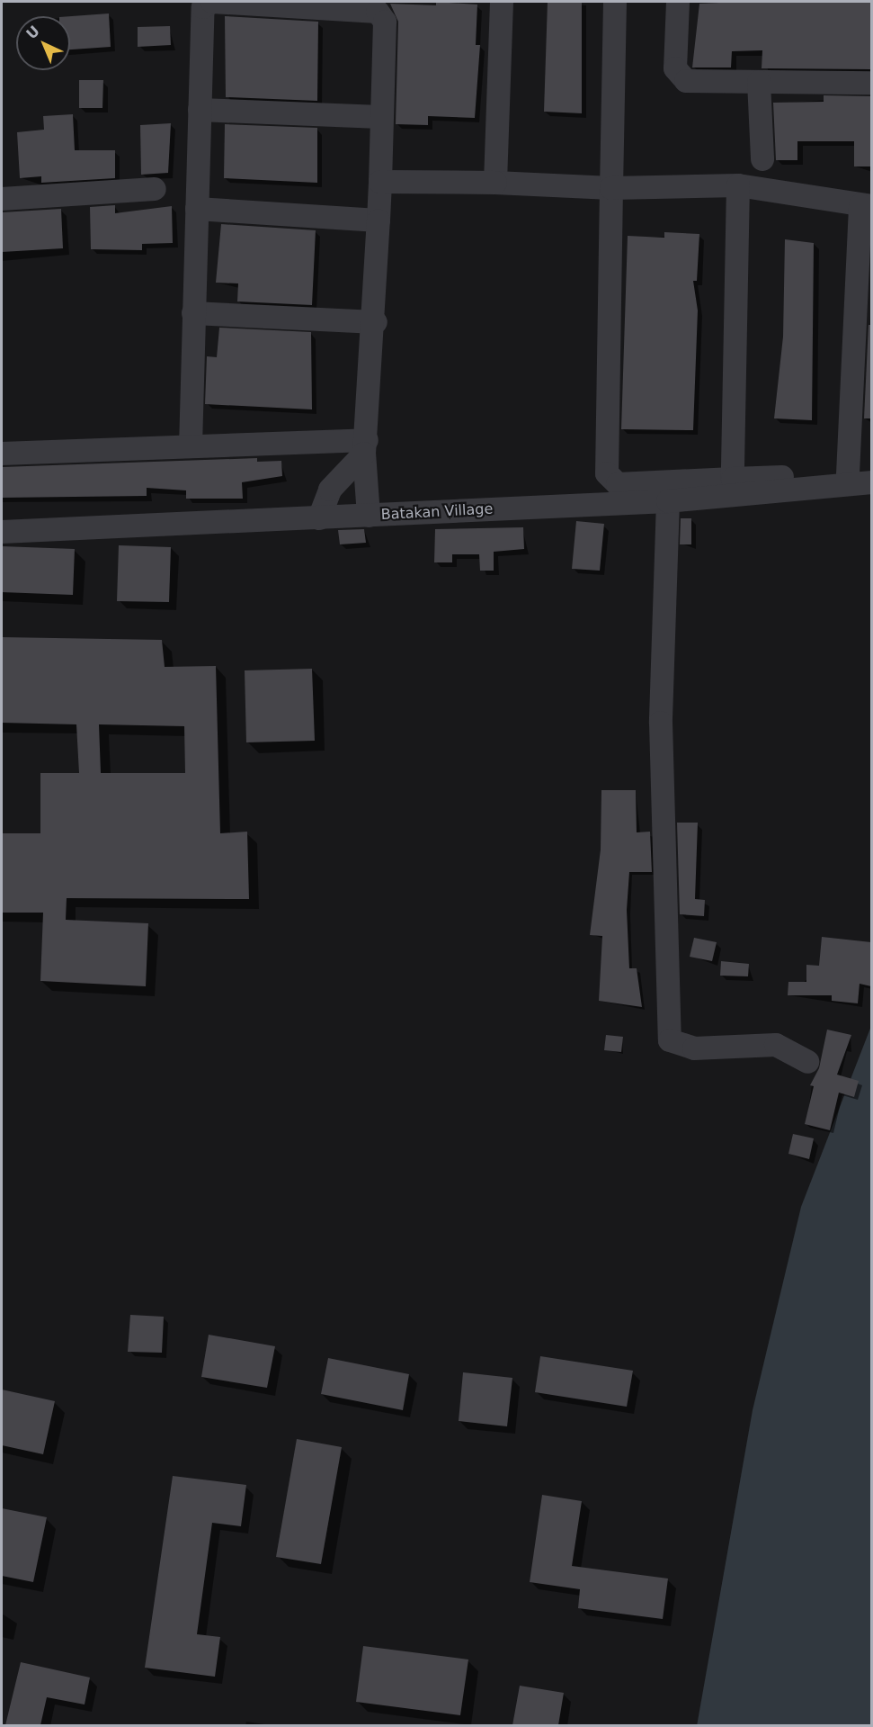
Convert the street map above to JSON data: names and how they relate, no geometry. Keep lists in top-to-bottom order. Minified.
{"streets":{"street":["Batakan Village"]},"north":"top left"}
